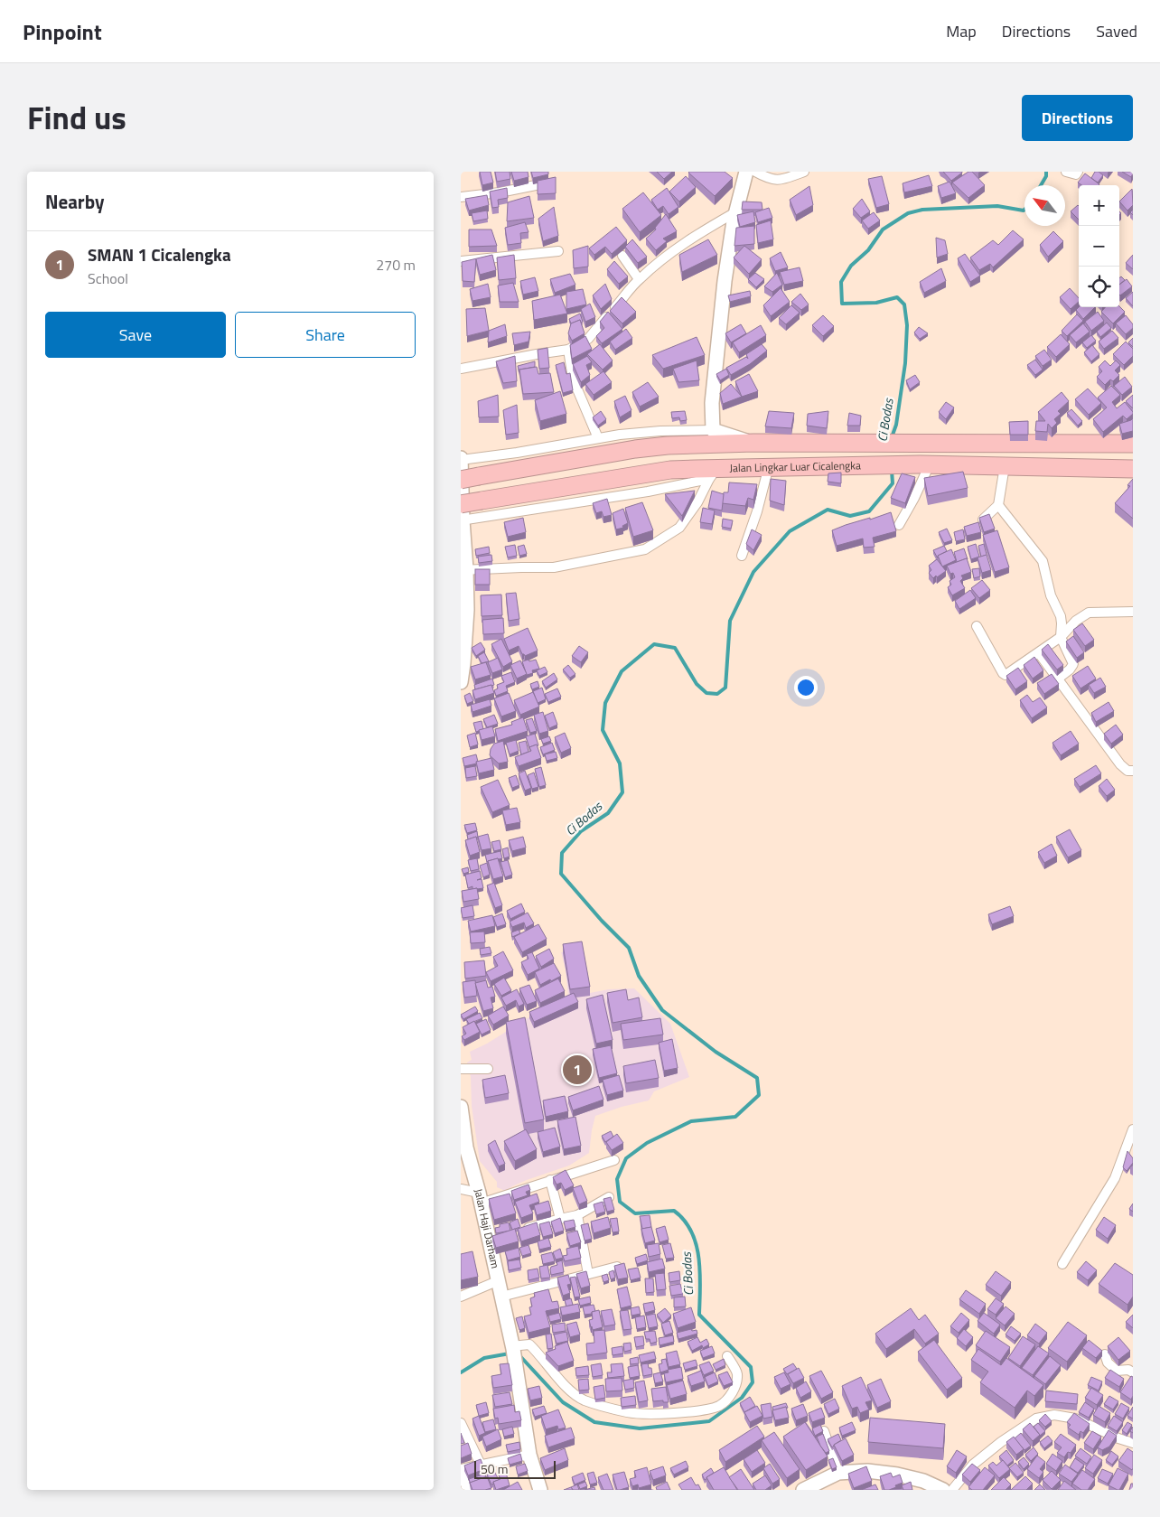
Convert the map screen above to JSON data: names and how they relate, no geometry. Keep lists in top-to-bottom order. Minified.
{"streets":{"highway":["Jalan Lingkar Luar Cicalengka"],"street":["Jalan Haji Darham"]},"water":["Ci Bodas"],"scale_bar":"50 m","north":"top left","page":{"header":"Pinpoint","nav":["Map","Directions","Saved"],"title":"Find us","buttons":["Directions",["Save","Share"]],"heading":"Nearby","map_buttons":["+","−"],"list":[{"mark":"1","name":"SMAN 1 Cicalengka","note":"School","value":"270 m"}],"pins":"1","scale":"50 m"}}
